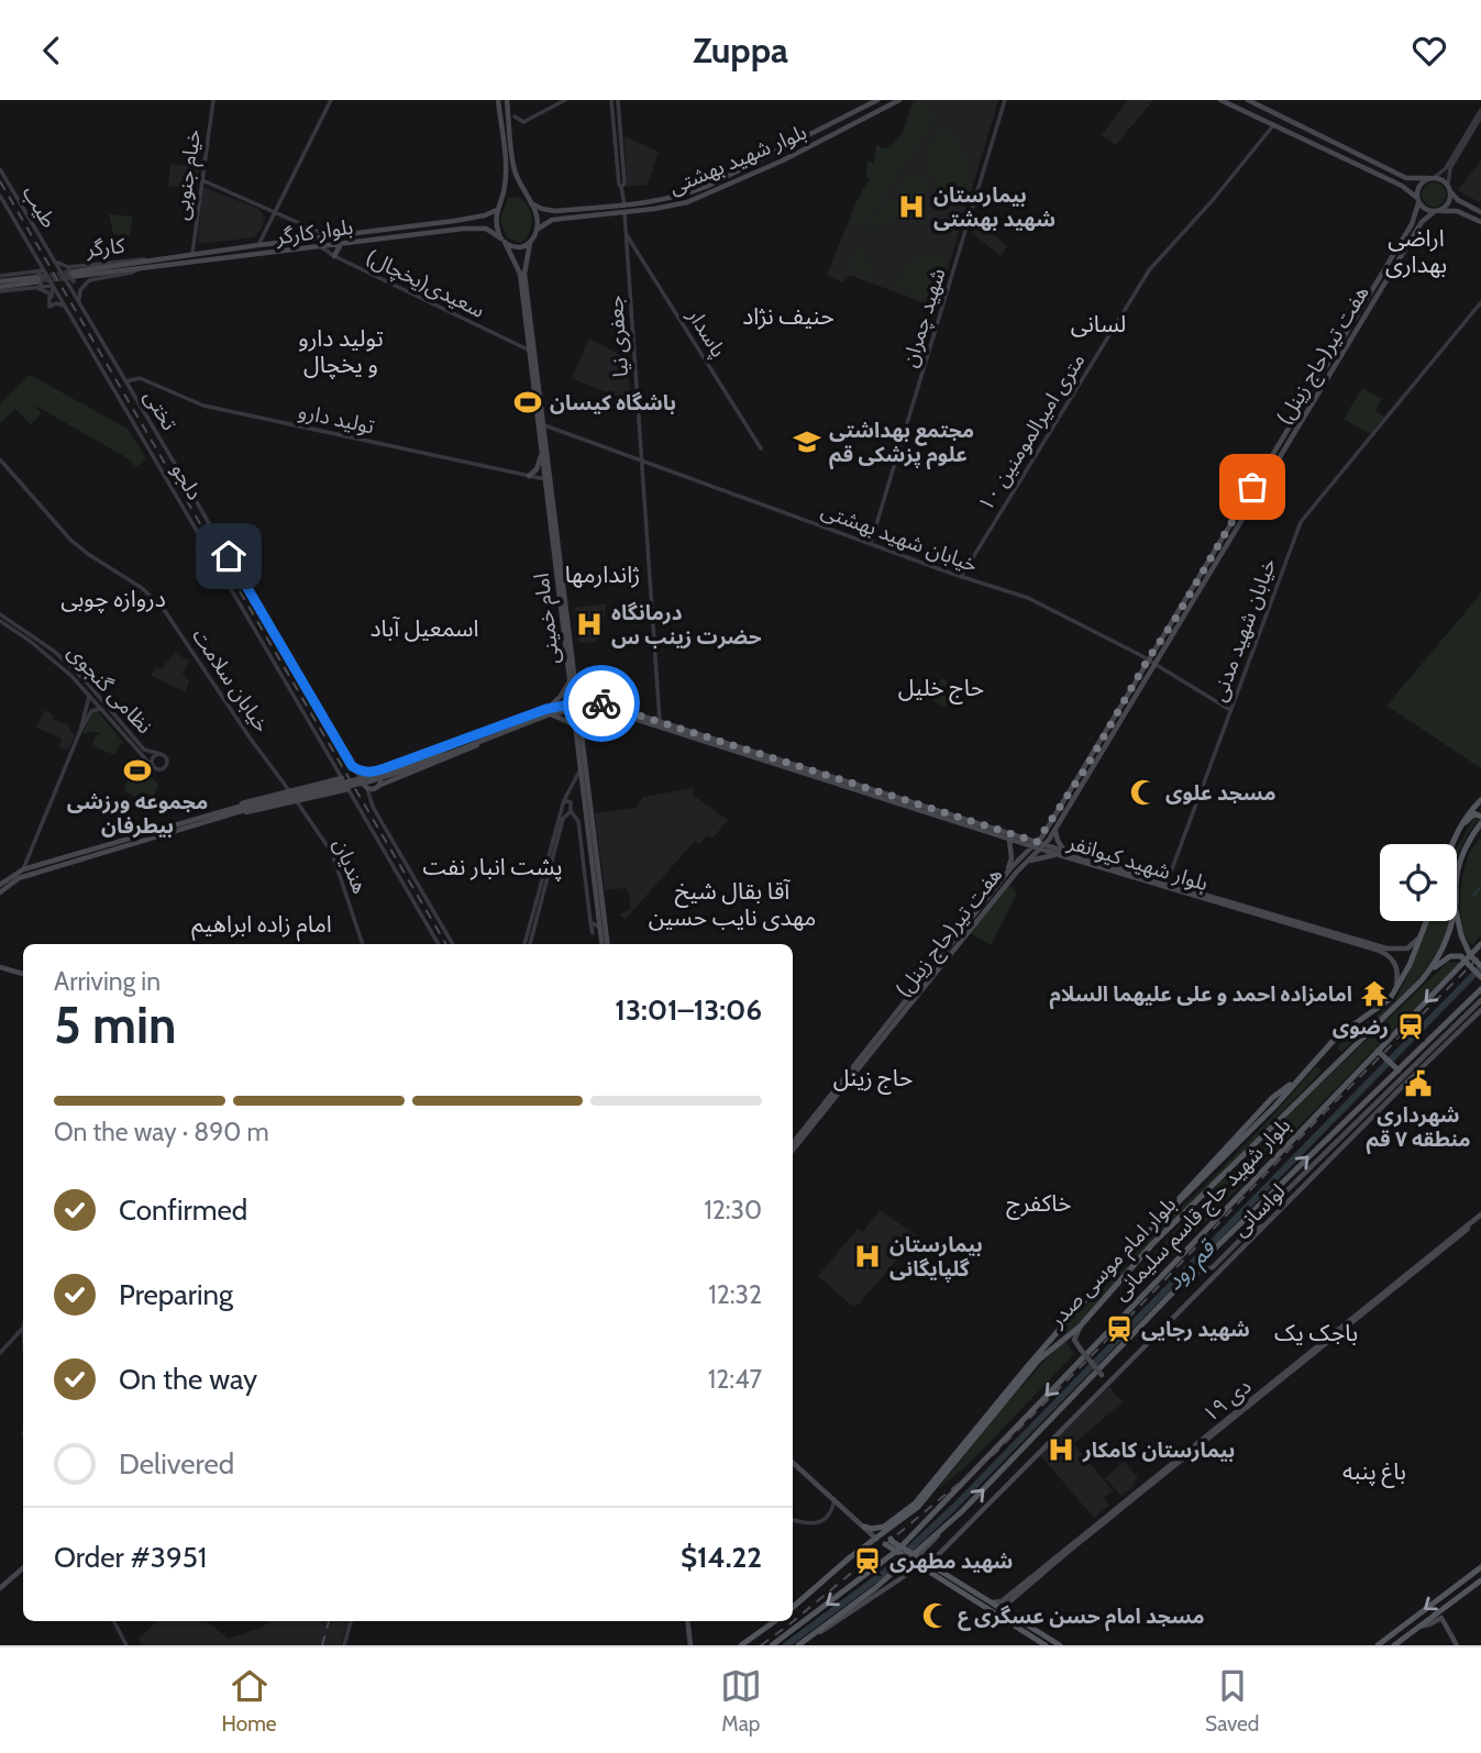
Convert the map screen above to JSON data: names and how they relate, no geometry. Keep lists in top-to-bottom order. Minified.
{"streets":{"main road":["بلوار شهید بهشتی","بلوار کارگر","هفت تیر(حاج زینل)","امام خمینی","بلوار شهید کیوانفر","بلوار شهید حاج قاسم سلیمانی","لواسانی","بلوار امام موسی صدر","۱۹ دی"],"street":["خیام جنوبی","طیب","کارگر","سعیدی(یخچال)","شهید چمران","پاسدار","جعفری نیا","تختی","تولید دارو","۱۰ متری امیرالمومنین","دلجو","خیابان شهید بهشتی","خیابان شهید مدنی","خیابان سلامت","نظامی گنجوی","هندیان"]},"crossings":[["بلوار شهید بهشتی","جعفری نیا"],["بلوار شهید بهشتی","امام خمینی"],["خیام جنوبی","بلوار کارگر"],["طیب","تختی"],["بلوار کارگر","کارگر"],["بلوار کارگر","سعیدی(یخچال)"],["بلوار کارگر","امام خمینی"],["سعیدی(یخچال)","امام خمینی"],["شهید چمران","خیابان شهید بهشتی"],["پاسدار","جعفری نیا"],["جعفری نیا","خیابان شهید بهشتی"],["جعفری نیا","بلوار شهید کیوانفر"],["هفت تیر(حاج زینل)","خیابان شهید بهشتی"],["هفت تیر(حاج زینل)","بلوار شهید کیوانفر"],["تختی","تولید دارو"],["تولید دارو","امام خمینی"],["۱۰ متری امیرالمومنین","خیابان شهید بهشتی"],["خیابان شهید بهشتی","امام خمینی"],["خیابان شهید بهشتی","خیابان شهید مدنی"],["امام خمینی","بلوار شهید کیوانفر"],["خیابان شهید مدنی","بلوار شهید کیوانفر"],["خیابان سلامت","هندیان"]],"districts":["اراضی بهداری","حنیف نژاد","لسانی","تولید دارو و یخچال","ژاندارمها","دروازه چوبی","اسمعیل آباد","حاج خلیل","پشت انبار نفت","آقا بقال شیخ مهدی نایب حسین","امام زاده ابراهیم","حاج زینل","خاکفرج","باجک یک","باغ پنبه"],"water":["قم رود"],"places":{"hospital":["بیمارستان شهید بهشتی","درمانگاه حضرت زینب س","بیمارستان گلپایگانی","بیمارستان کامکار"],"sports":["باشگاه کیسان","مجموعه ورزشی بیطرفان"],"school or university":["مجتمع بهداشتی علوم پزشکی قم"],"mosque":["مسجد علوی","مسجد امام حسن عسگری ع"],"temple":["امامزاده احمد و علی علیهما السلام"],"station":["رضوی","شهید رجایی","شهید مطهری"],"public building":["شهرداری منطقه ۷ قم"]},"page":{"header":"Zuppa","heading":["5 min","Arriving in","13:01–13:06"],"panel":["Order #3951","$14.22"],"bar":"On the way · 890 m","list":[["Confirmed","12:30"],["Preparing","12:32"],["On the way","12:47"],"Delivered"],"tabs":["Home","Map","Saved"]}}
